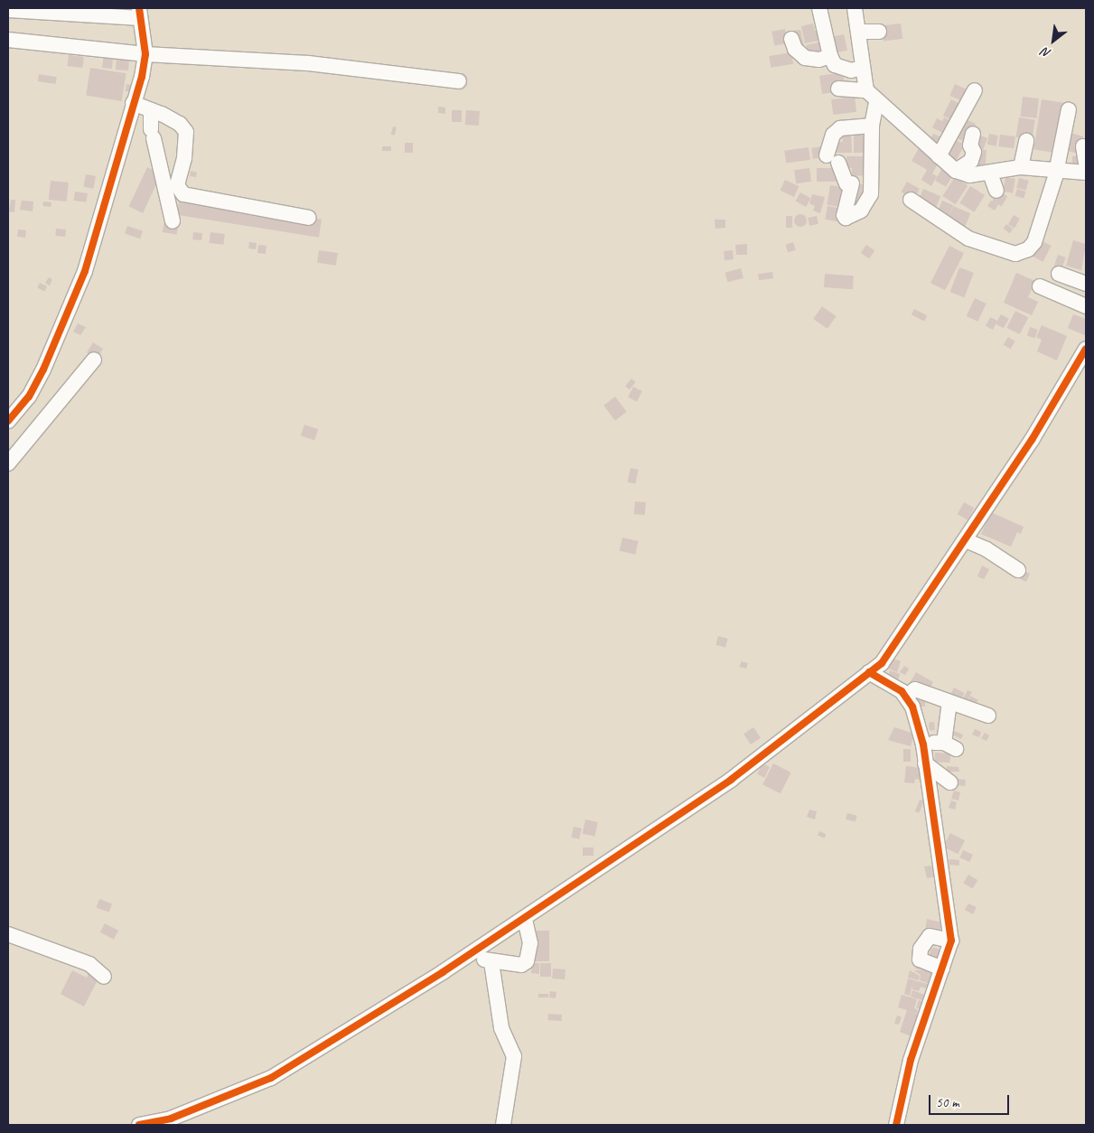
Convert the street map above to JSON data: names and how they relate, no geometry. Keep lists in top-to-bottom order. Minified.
{"scale_bar":"50 m","north":"bottom left"}
